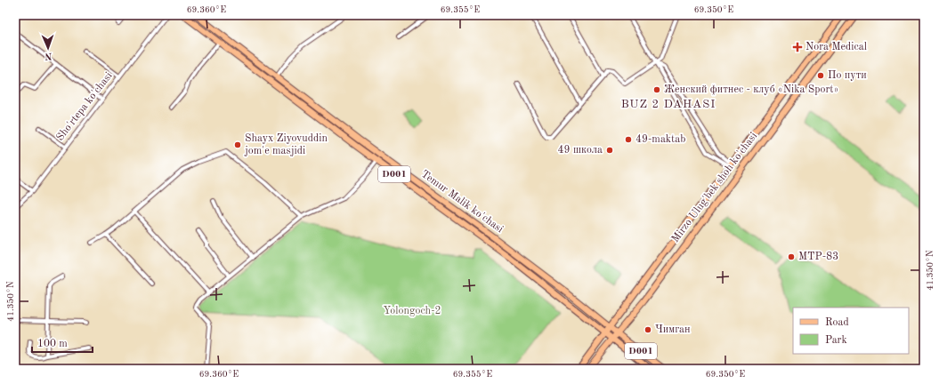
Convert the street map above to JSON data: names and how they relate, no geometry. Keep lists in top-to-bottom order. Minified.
{"streets":{"main road":["D001","Mirzo Ulug'bek shoh ko'chasi","Temur Malik ko'chasi"],"street":["Sho'rtepa ko'chasi"]},"crossings":[["Mirzo Ulug'bek shoh ko'chasi","Temur Malik ko'chasi"]],"districts":["BUZ 2 DAHASI"],"parks":["Yolongoch-2"],"places":{"health":["Nora Medical"],"other":["По пути","Женский фитнес - клуб «Nika Sport»","49-maktab","Shayx Ziyovuddin jom'e masjidi","49 школа","MTP-83","Чимган"]},"legend":["Road","Park"],"scale_bar":"100 m","north":"bottom","coordinates":["69.360°E","69.355°E","69.350°E","41.350°N"]}
